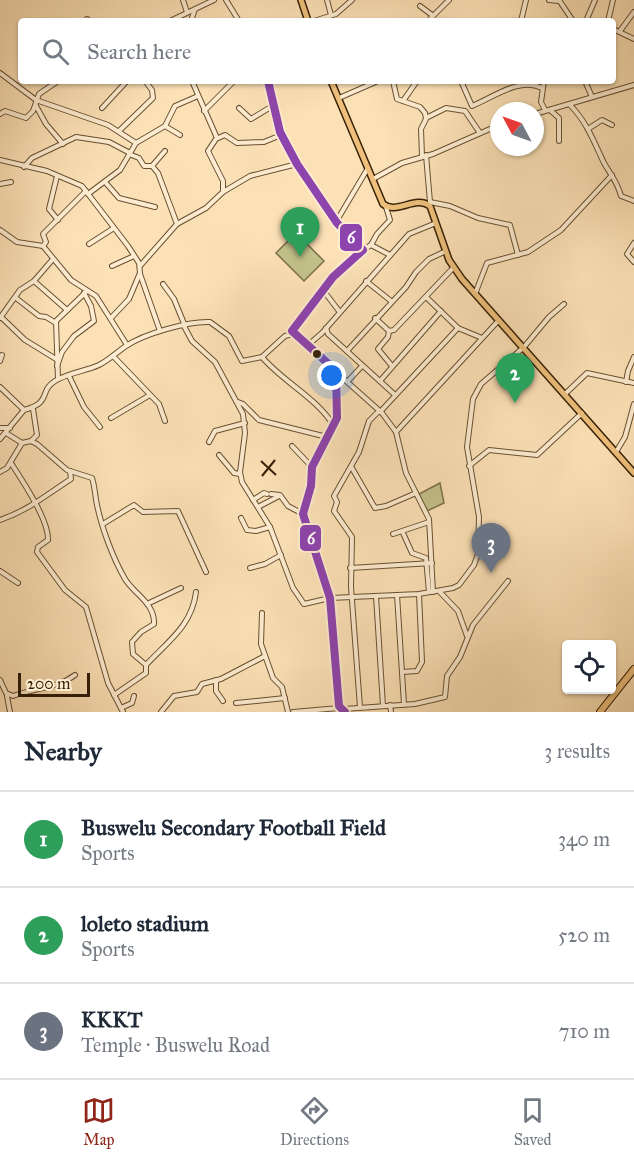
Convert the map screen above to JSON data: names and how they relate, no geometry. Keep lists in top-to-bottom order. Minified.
{"lines":["transit line 6"],"scale_bar":"200 m","north":"top left","page":{"search":"Search here","pins":["1","2","3"],"scale":"200 m","heading":["Nearby","3 results"],"list":[{"mark":"1","name":"Buswelu Secondary Football Field","note":"Sports","value":"340 m"},{"mark":"2","name":"loleto stadium","note":"Sports","value":"520 m"},{"mark":"3","name":"KKKT","note":"Temple · Buswelu Road","value":"710 m"}],"nav":["Map","Directions","Saved"]}}
